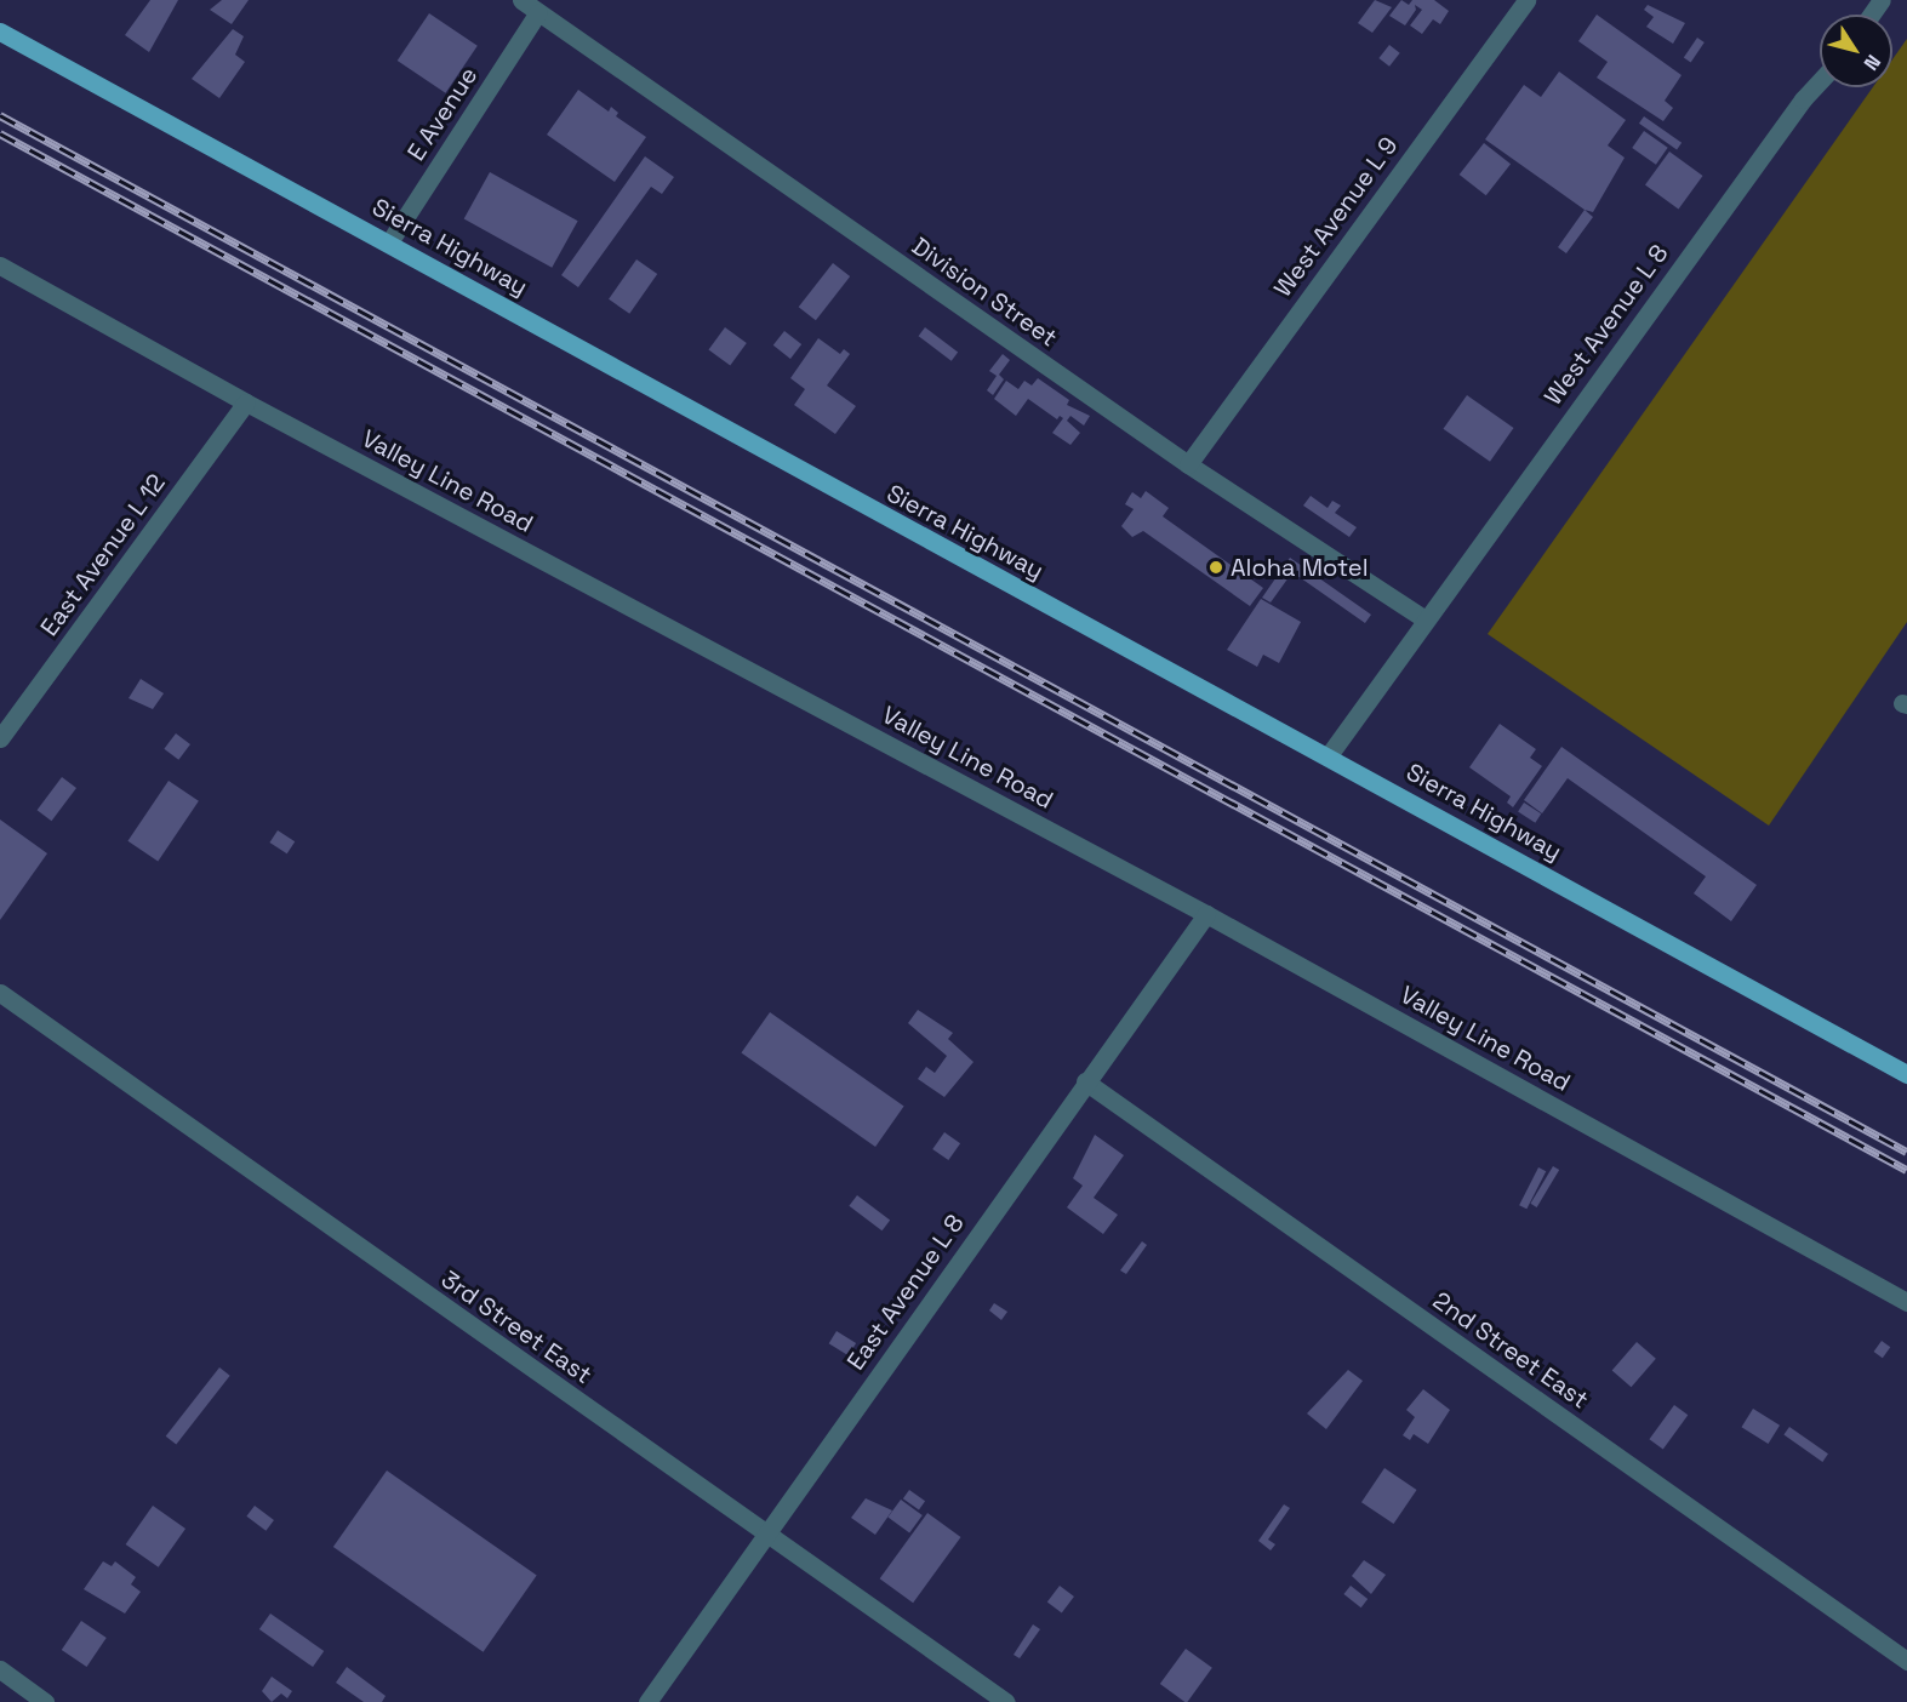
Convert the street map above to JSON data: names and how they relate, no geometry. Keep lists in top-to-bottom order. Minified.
{"streets":{"main road":["Sierra Highway"],"street":["E Avenue","West Avenue L 9","Division Street","West Avenue L 8","Valley Line Road","East Avenue L 12","East Avenue L 8","3rd Street East","2nd Street East"]},"crossings":[["E Avenue","Sierra Highway"],["E Avenue","Division Street"],["West Avenue L 9","Division Street"],["Division Street","West Avenue L 8"],["Valley Line Road","East Avenue L 12"],["Valley Line Road","East Avenue L 8"],["East Avenue L 8","3rd Street East"],["East Avenue L 8","2nd Street East"]],"places":["Aloha Motel"],"north":"bottom right"}
